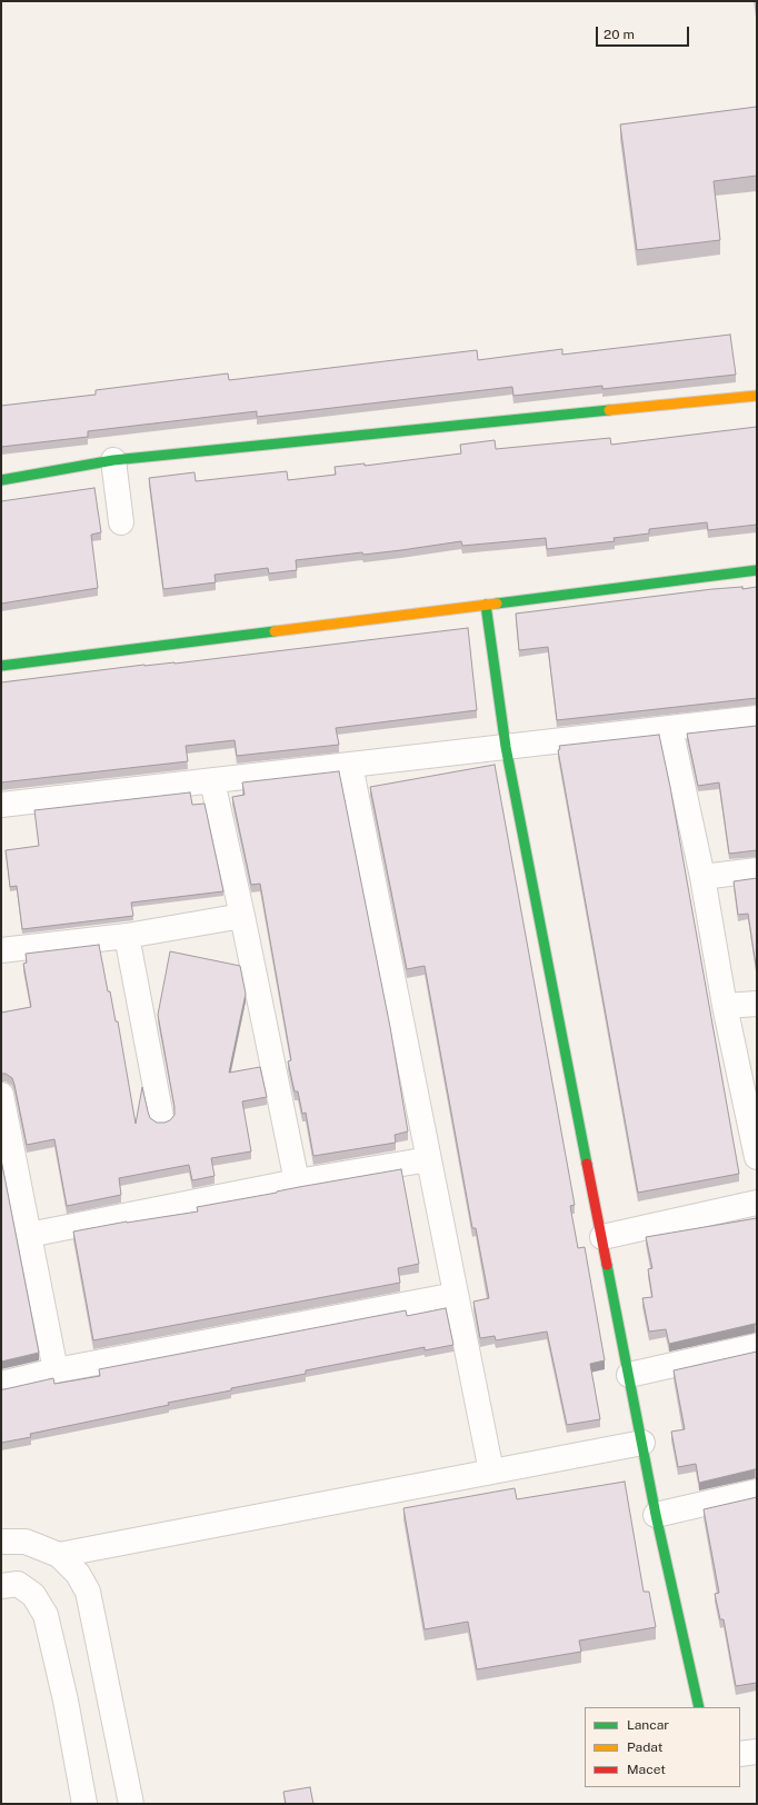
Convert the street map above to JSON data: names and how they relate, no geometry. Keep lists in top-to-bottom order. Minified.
{"legend":["Lancar","Padat","Macet"],"scale_bar":"20 m"}
